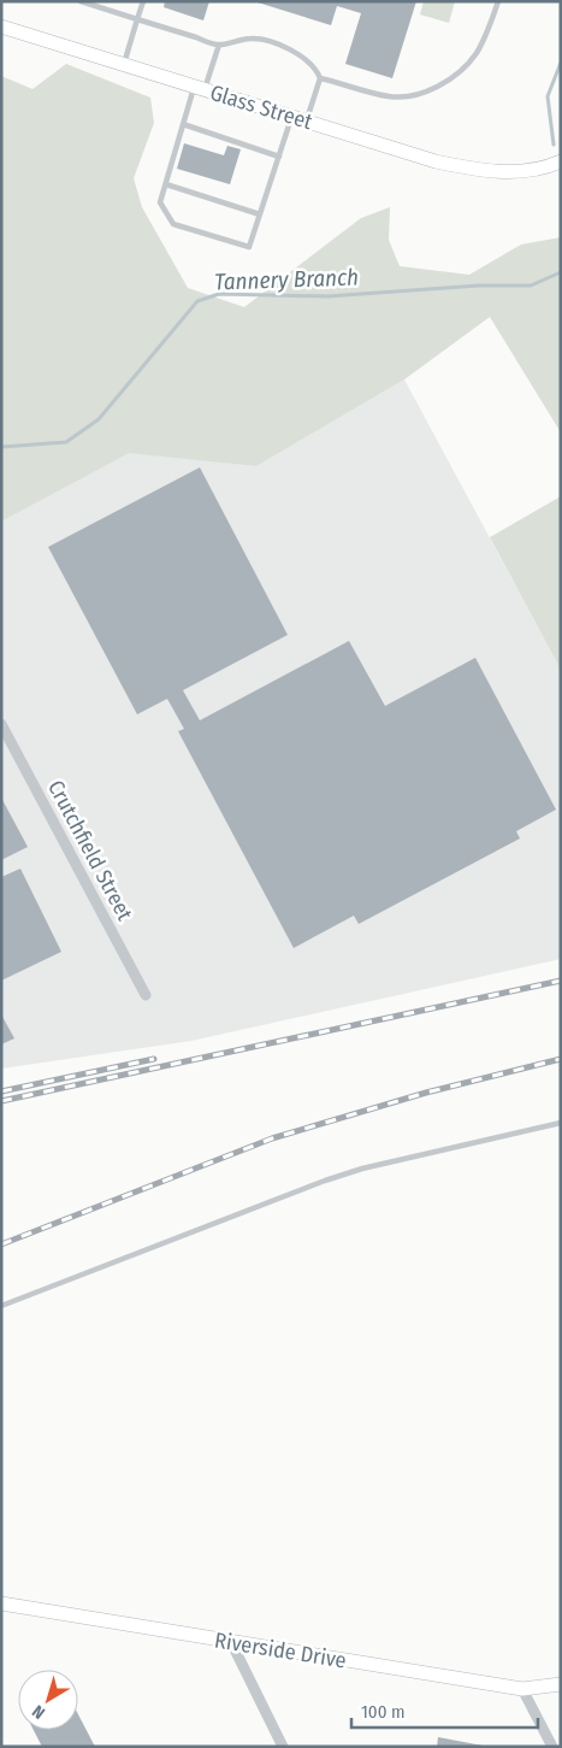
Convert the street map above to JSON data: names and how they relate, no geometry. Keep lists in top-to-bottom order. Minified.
{"streets":{"street":["Glass Street","Crutchfield Street","Riverside Drive"]},"water":["Tannery Branch"],"scale_bar":"100 m","north":"bottom left"}
